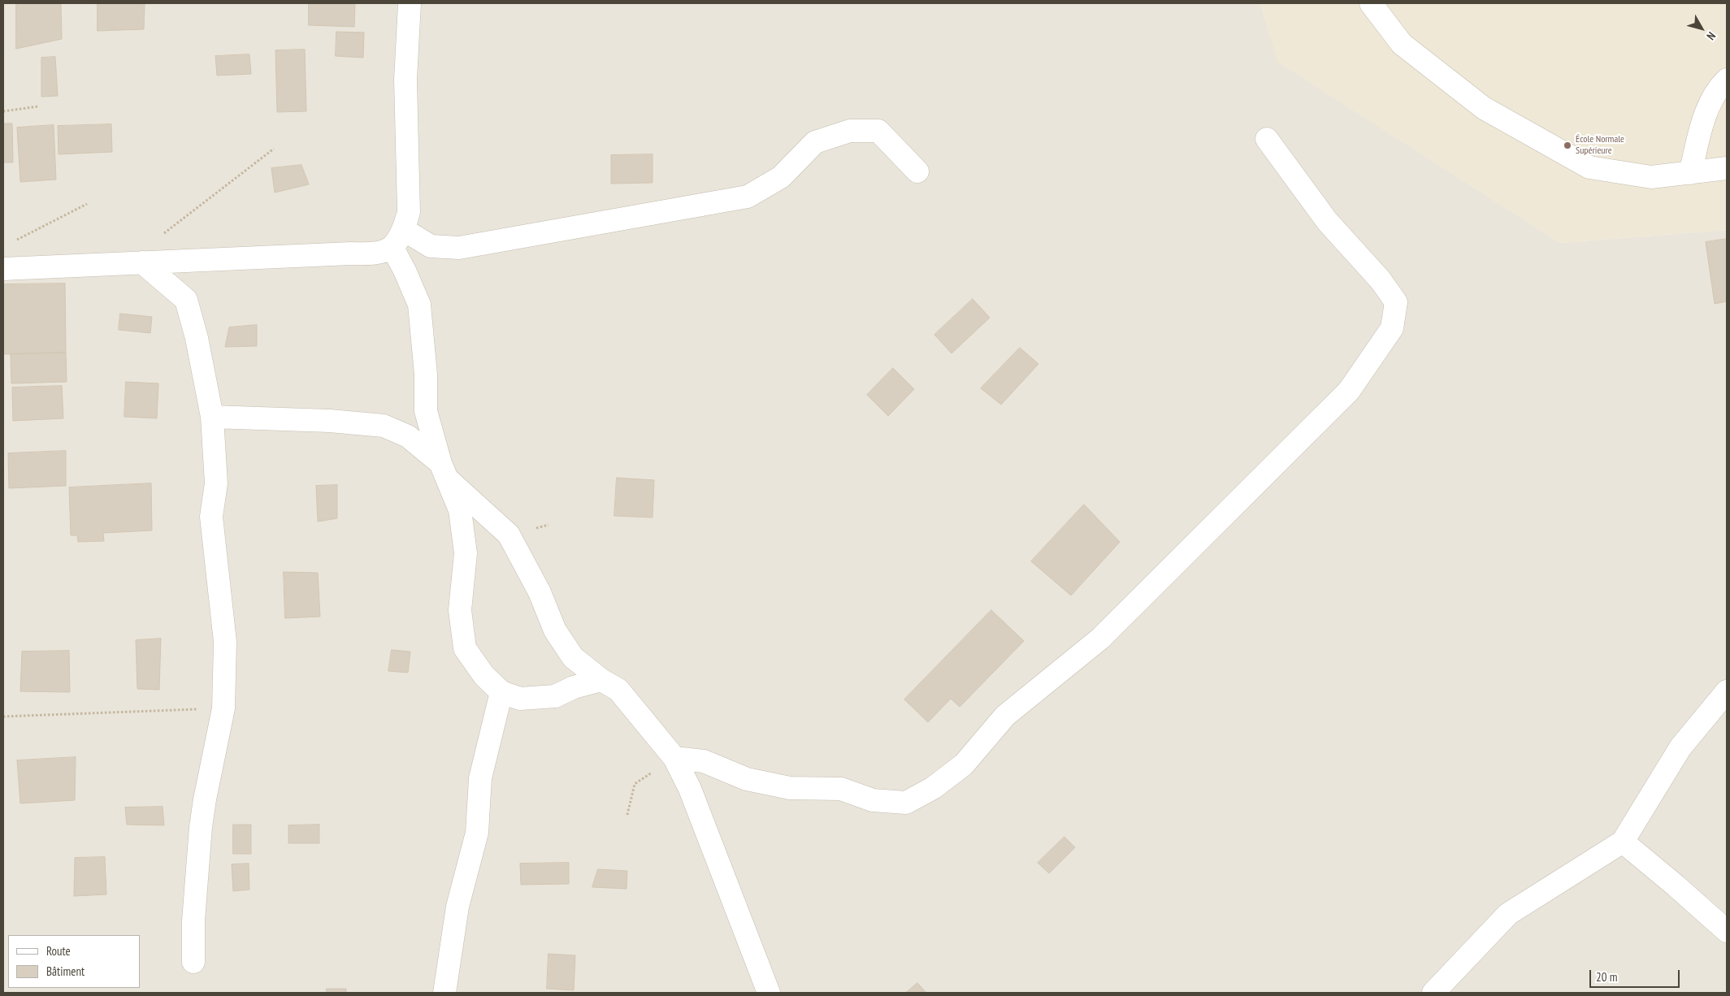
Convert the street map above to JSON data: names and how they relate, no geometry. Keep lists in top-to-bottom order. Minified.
{"places":["École Normale Supérieure"],"legend":["Route","Bâtiment"],"scale_bar":"20 m","north":"bottom right"}
